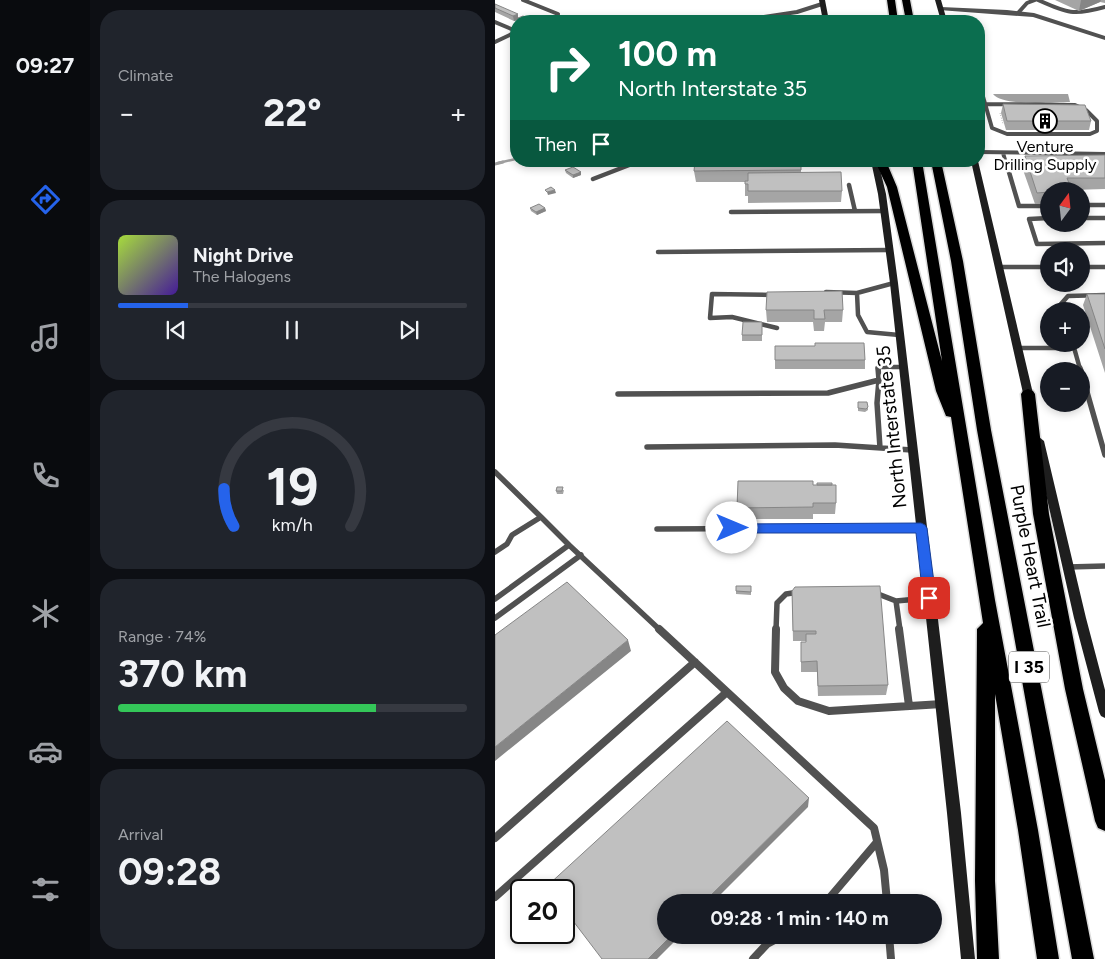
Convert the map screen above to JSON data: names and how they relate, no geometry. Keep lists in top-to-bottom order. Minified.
{"streets":{"highway":["Purple Heart Trail","I 35"],"main road":["North Interstate 35"]},"places":{"building":["Venture Drilling Supply"]},"north":"top","page":{"tabs":"09:27","tile":["Climate",["Range · 74%","370 km"],["Arrival","09:28"]],"turn":["100 m","North Interstate 35"],"heat":["−","22°","+"],"then":"Then","map_buttons":["+","−"],"song":["Night Drive","The Halogens"],"limit":"20","trip":"09:28 · 1 min · 140 m","gauge":["19","km/h"]}}
